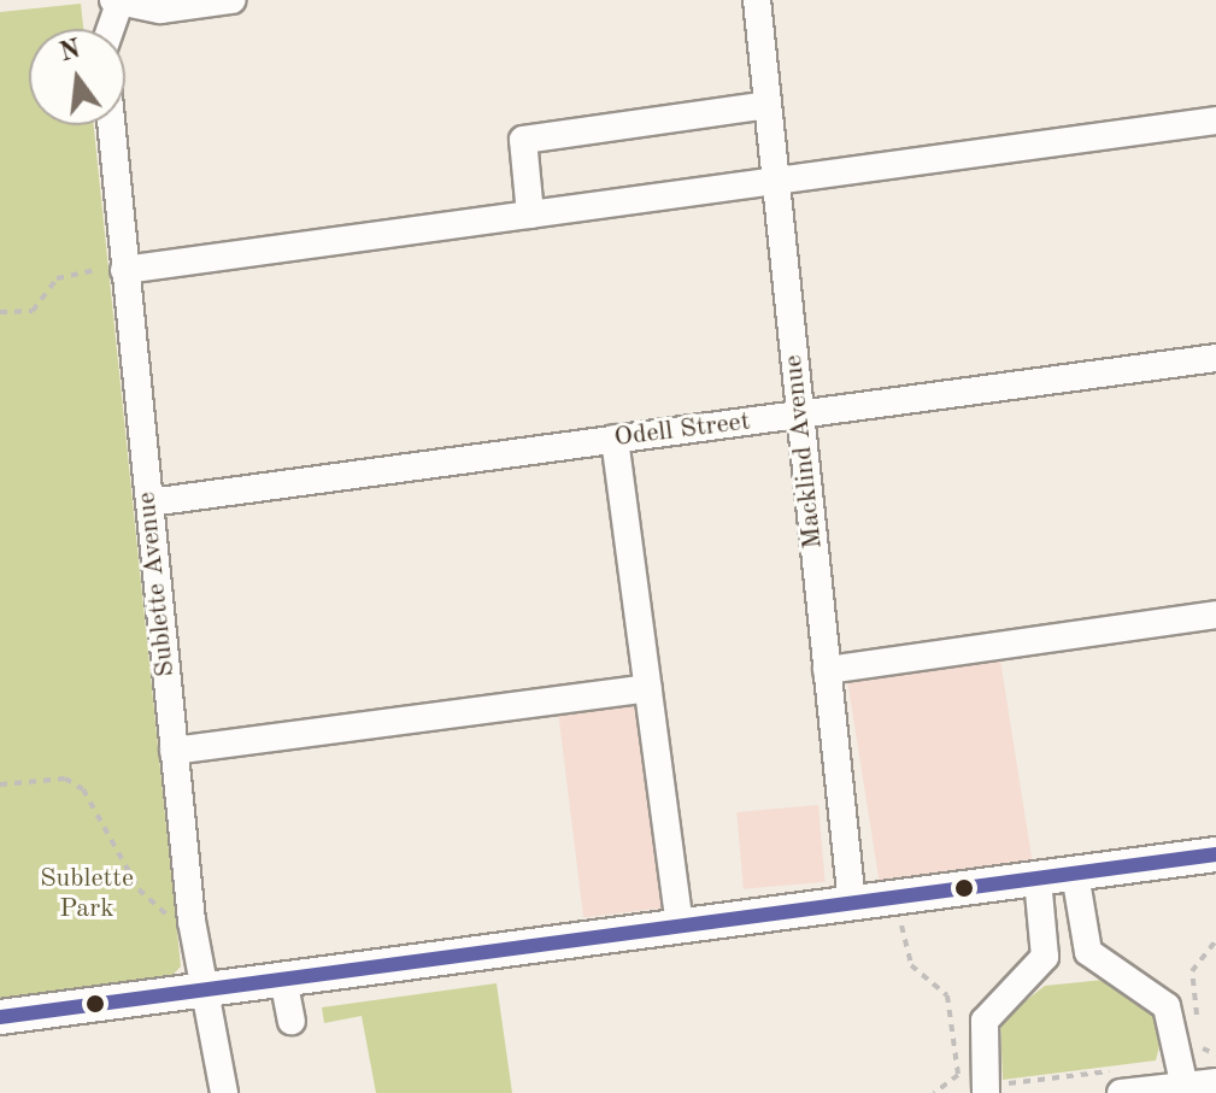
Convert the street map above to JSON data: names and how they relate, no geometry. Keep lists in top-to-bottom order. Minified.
{"streets":{"street":["Odell Street","Macklind Avenue","Sublette Avenue"]},"crossings":[["Odell Street","Macklind Avenue"],["Odell Street","Sublette Avenue"]],"parks":["Sublette Park"],"north":"top"}
